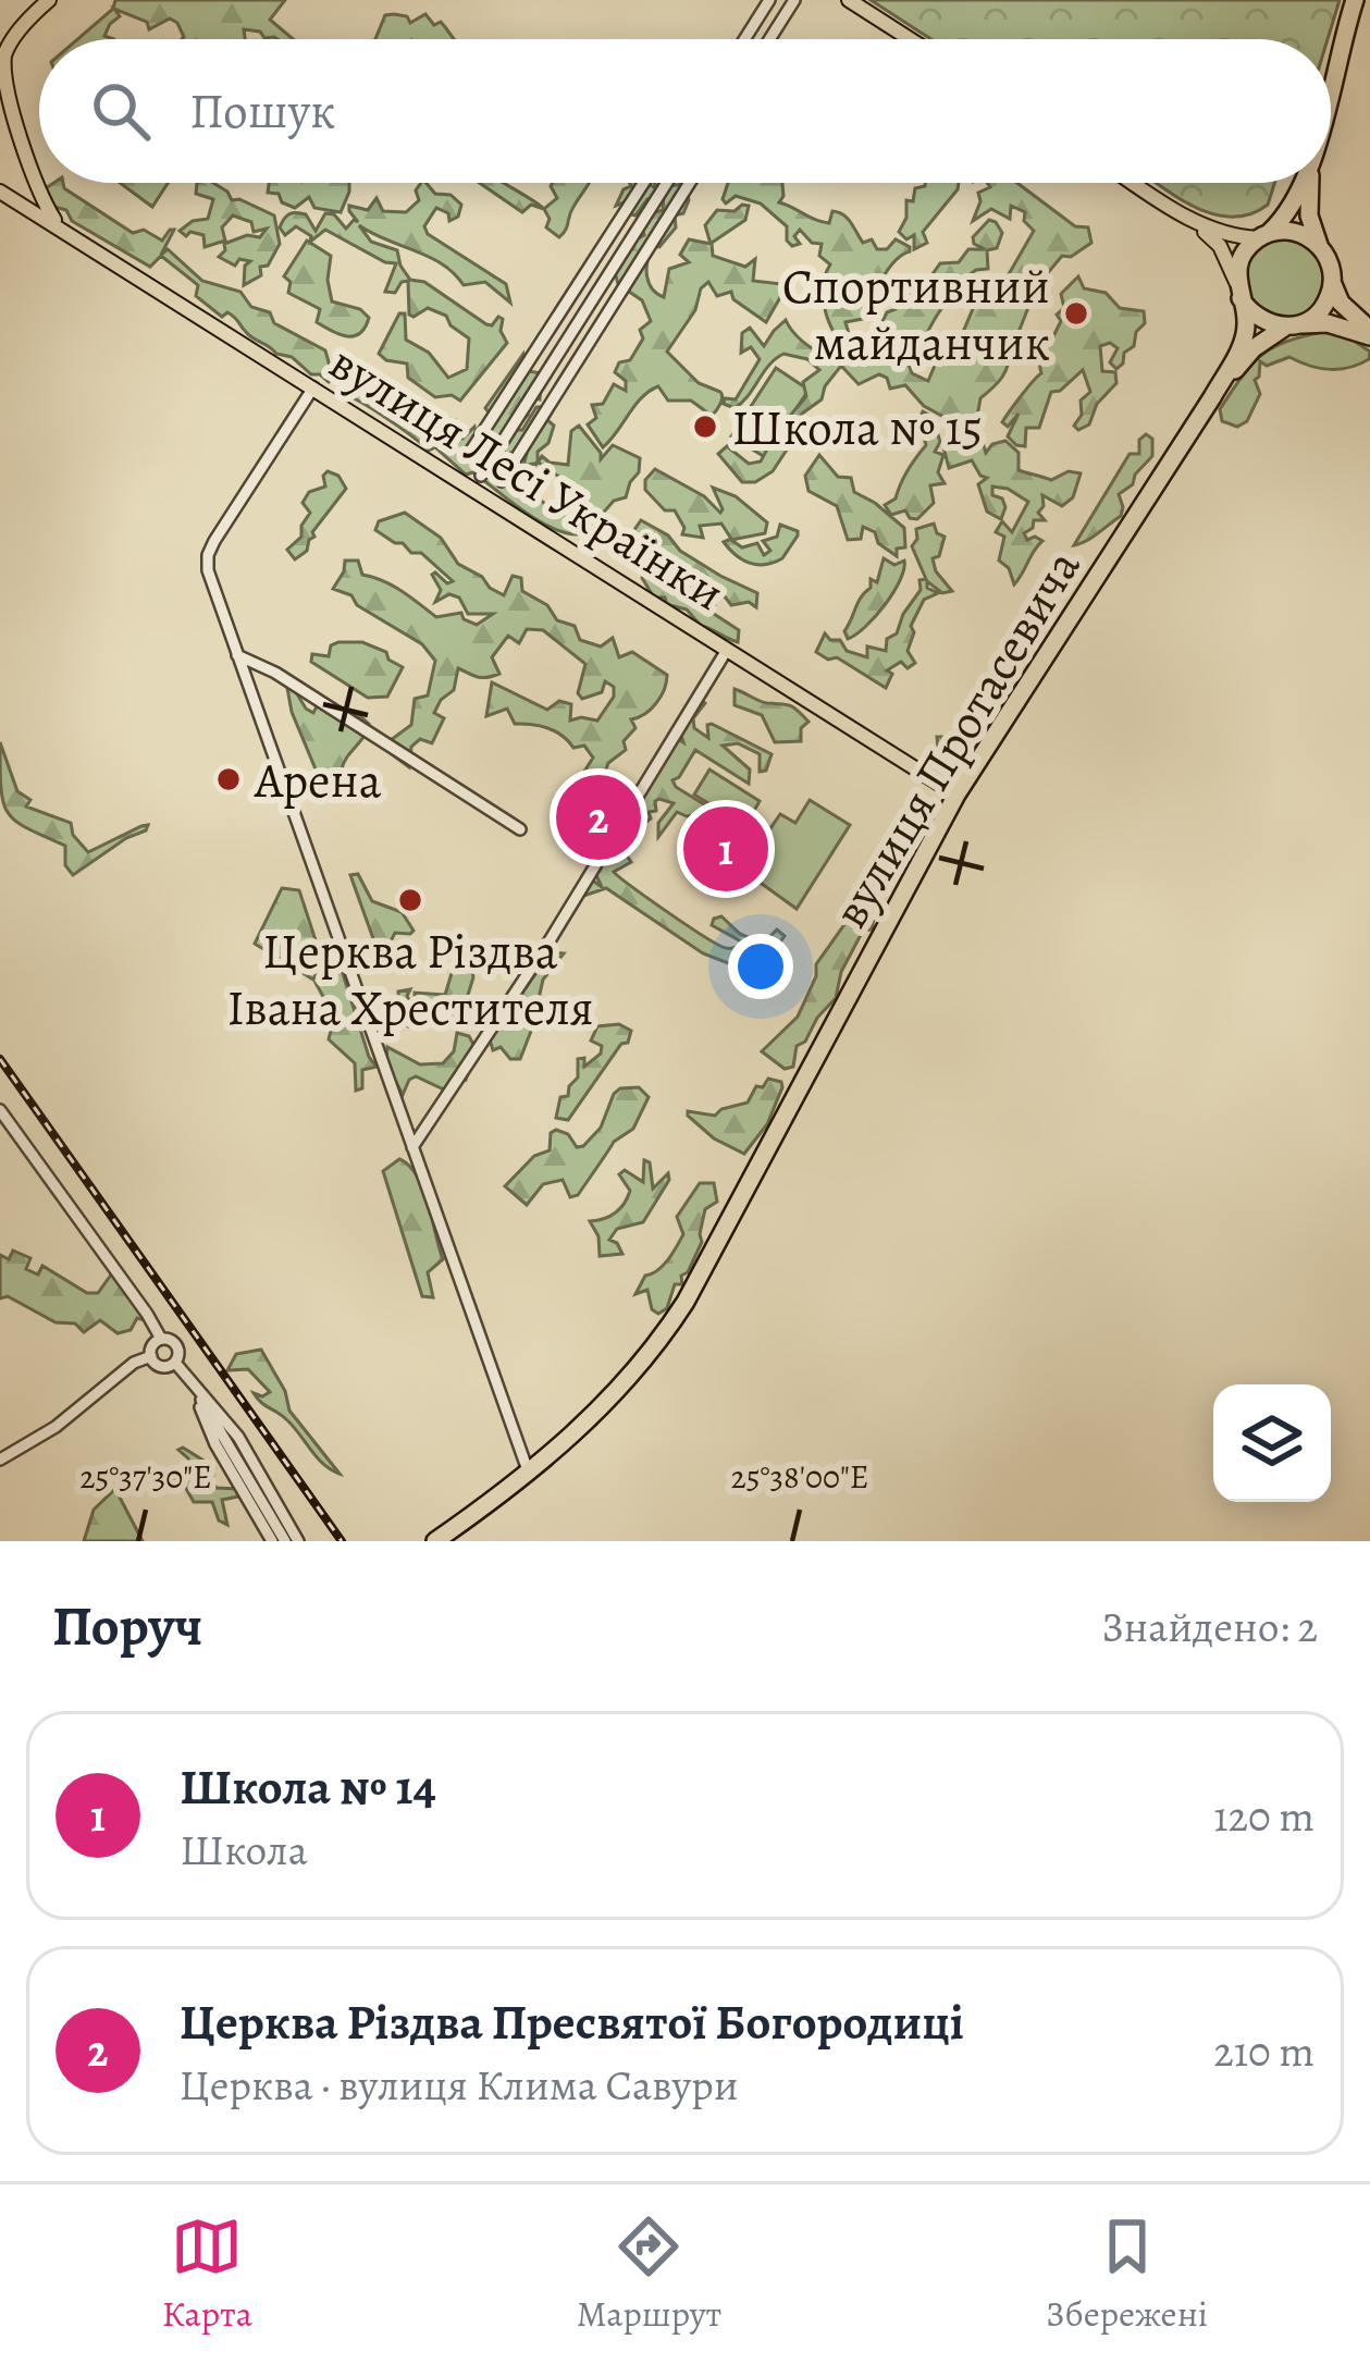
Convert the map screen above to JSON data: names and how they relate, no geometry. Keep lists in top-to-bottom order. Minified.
{"streets":{"highway":["вулиця Протасевича"],"main road":["вулиця Лесі Українки"]},"crossings":[["вулиця Лесі Українки","вулиця Протасевича"]],"places":["Спортивний майданчик","Школа № 15","Арена","Церква Різдва Івана Хрестителя"],"page":{"search":"Пошук","pins":["2","1"],"heading":["Поруч","Знайдено: 2"],"list":[{"mark":"1","name":"Школа № 14","note":"Школа","value":"120 m"},{"mark":"2","name":"Церква Різдва Пресвятої Богородиці","note":"Церква · вулиця Клима Савури","value":"210 m"}],"nav":["Карта","Маршрут","Збережені"]},"coordinates":["25°37'30\"E","25°38'00\"E"]}
